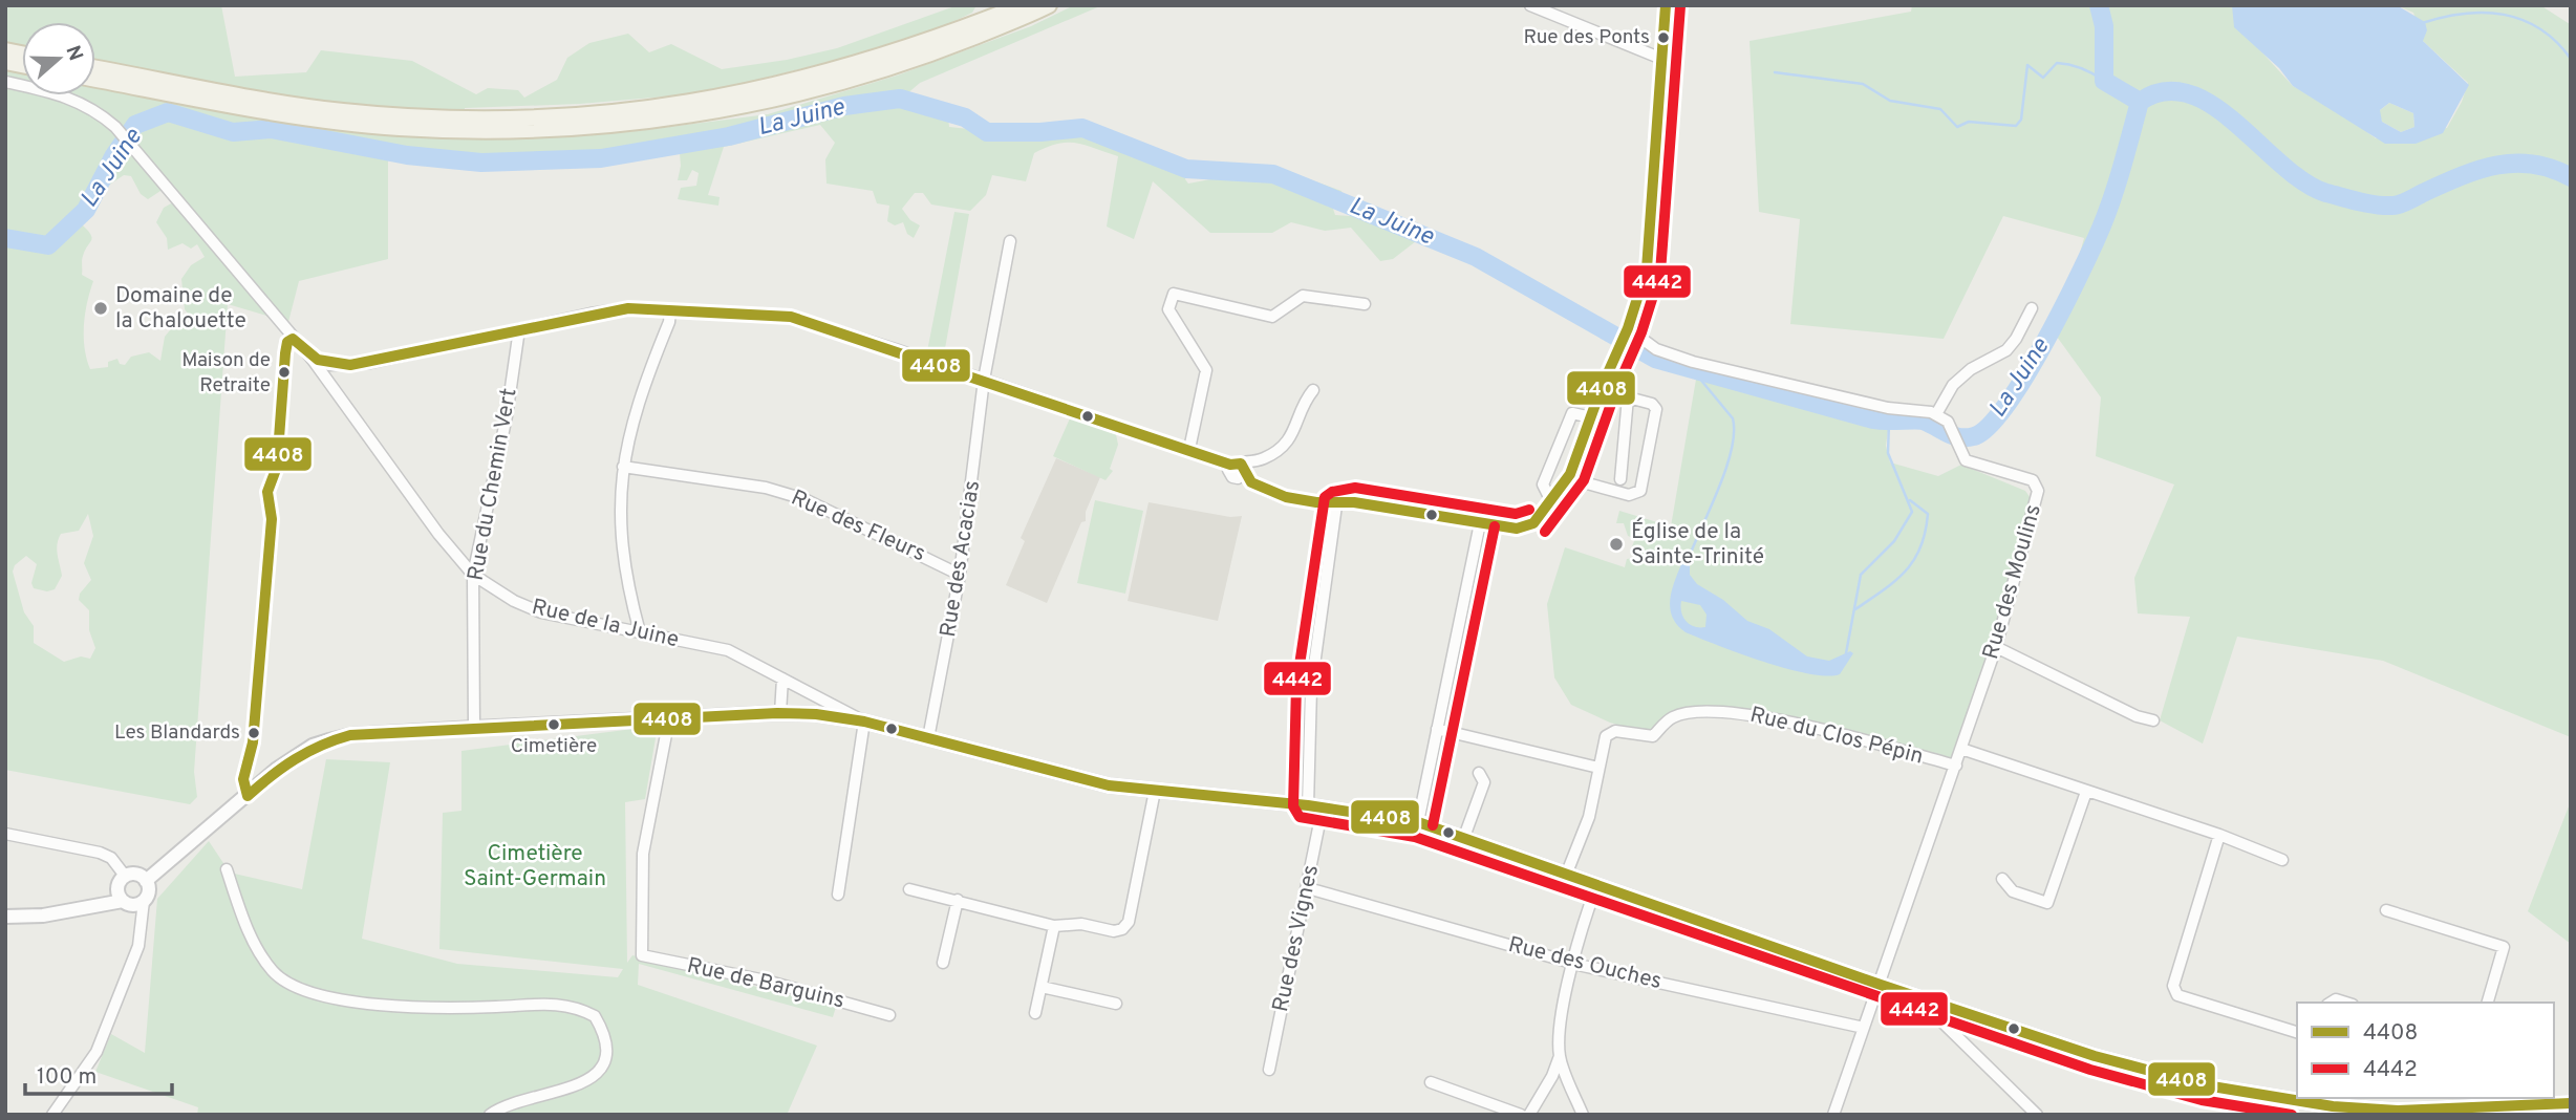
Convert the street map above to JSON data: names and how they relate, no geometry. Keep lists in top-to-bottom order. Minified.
{"streets":{"street":["Rue du Chemin Vert","Rue des Fleurs","Rue des Acacias","Rue des Moulins","Rue de la Juine","Rue du Clos Pépin","Rue des Vignes","Rue des Ouches","Rue de Barguins"]},"crossings":[["Rue du Chemin Vert","Rue de la Juine"],["Rue des Fleurs","Rue des Acacias"],["Rue des Moulins","Rue du Clos Pépin"],["Rue des Moulins","Rue des Ouches"],["Rue des Vignes","Rue des Ouches"]],"water":["La Juine"],"parks":["Cimetière Saint-Germain"],"places":["Rue des Ponts","Domaine de la Chalouette","Maison de Retraite","Église de la Sainte-Trinité","Cimetière","Les Blandards"],"lines":["transit line 4408","transit line 4442"],"legend":["4408","4442"],"scale_bar":"100 m","north":"right"}
